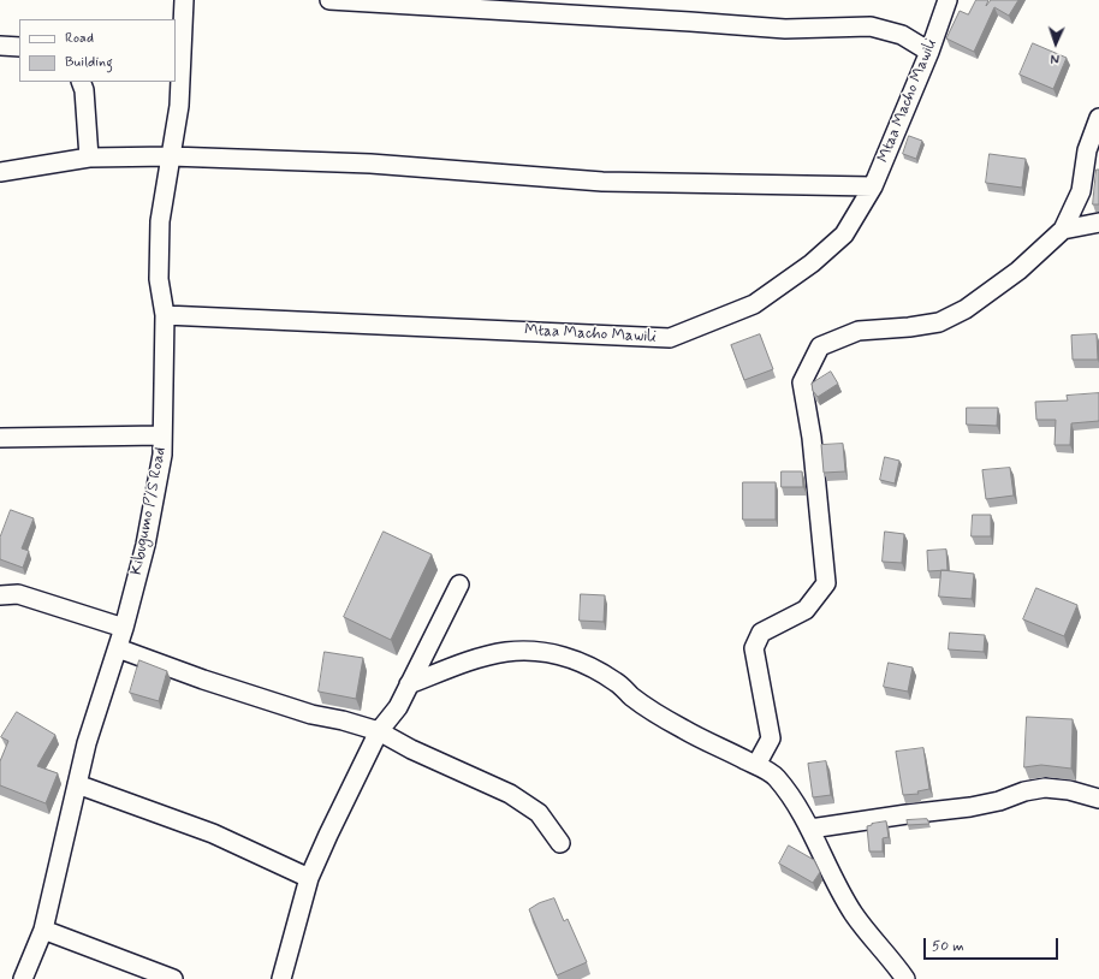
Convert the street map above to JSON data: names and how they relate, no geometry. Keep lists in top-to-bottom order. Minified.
{"streets":{"street":["Mtaa Macho Mawili","Kibugumo P/S Road"]},"crossings":[["Mtaa Macho Mawili","Kibugumo P/S Road"]],"legend":["Road","Building"],"scale_bar":"50 m","north":"bottom"}
